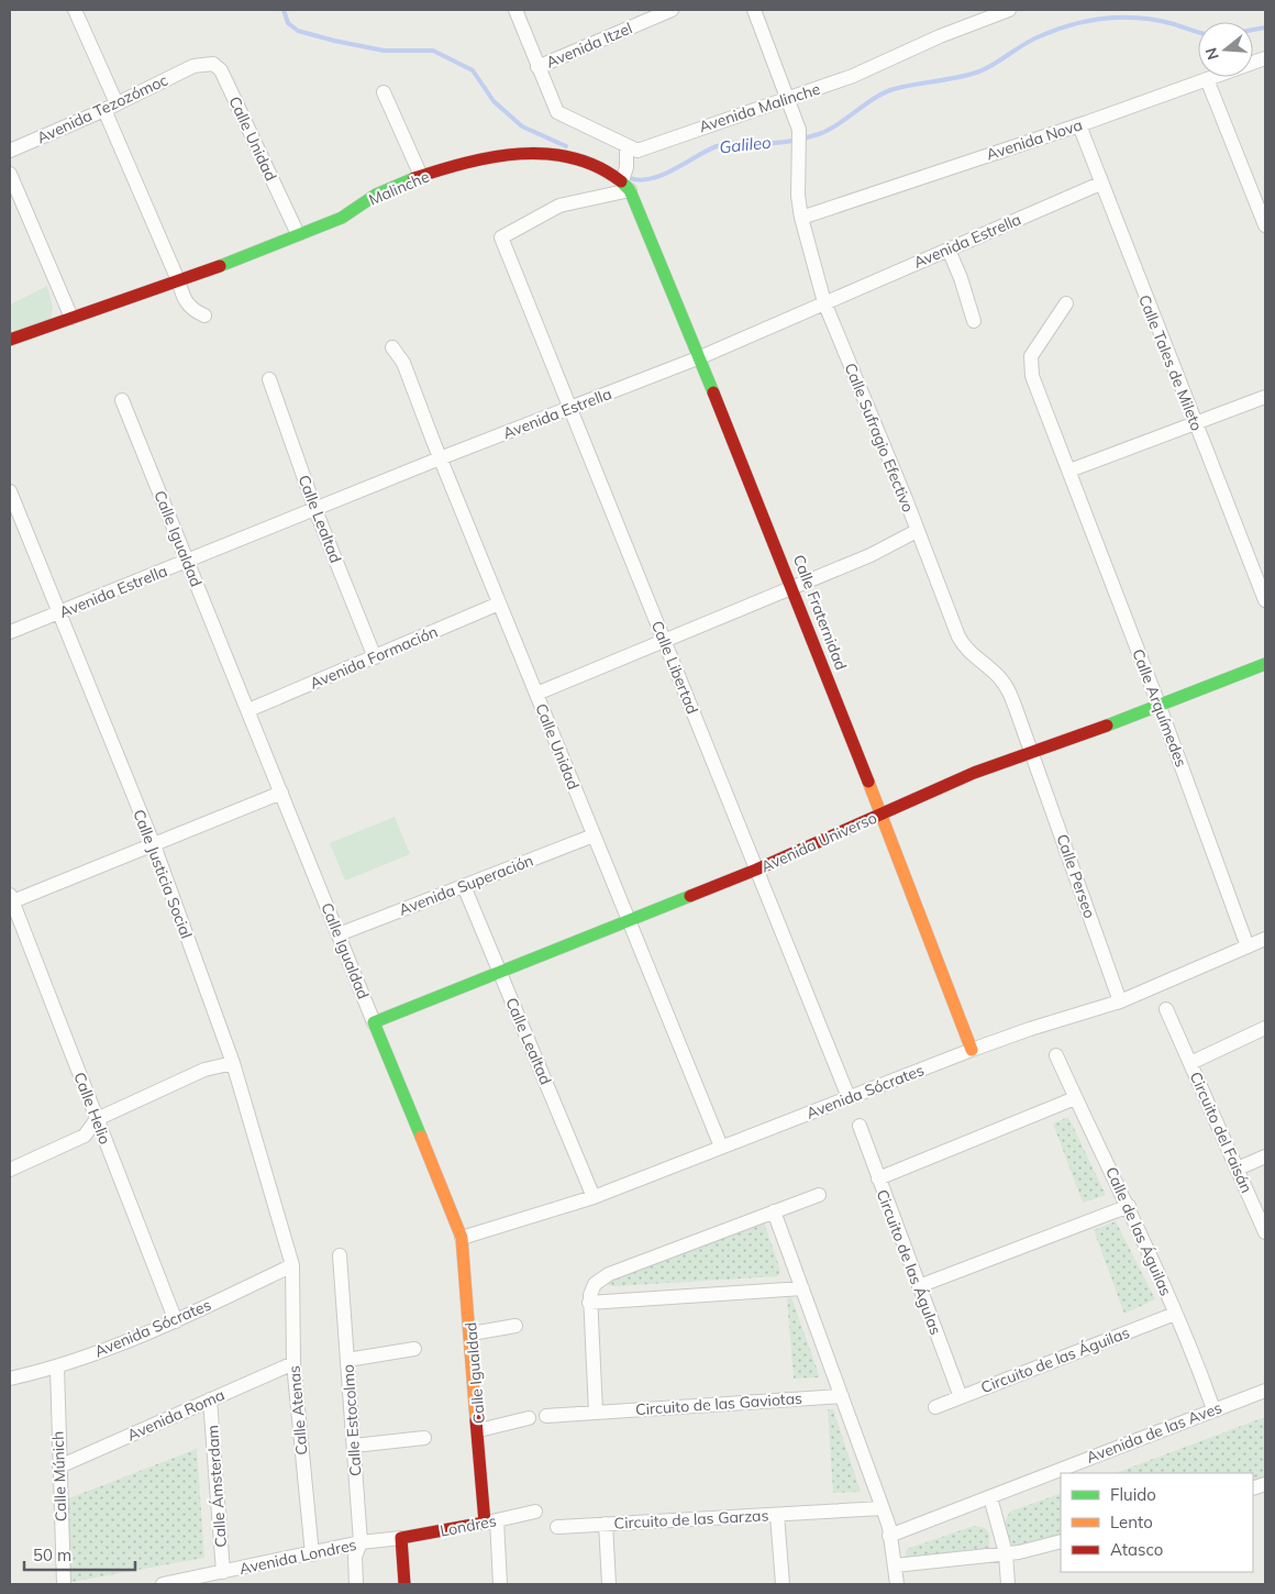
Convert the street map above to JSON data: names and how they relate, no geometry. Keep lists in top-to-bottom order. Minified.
{"streets":{"street":["Avenida Itzel","Avenida Malinche","Avenida Tezozómoc","Calle Unidad","Avenida Nova","Malinche","Avenida Estrella","Calle Tales de Mileto","Calle Sufragio Efectivo","Calle Lealtad","Calle Igualdad","Calle Fraternidad","Avenida Formación","Calle Libertad","Calle Arquímedes","Avenida Universo","Calle Justicia Social","Calle Perseo","Avenida Superación","Avenida Sócrates","Calle Helio","Circuito del Faisán","Calle de las Águilas","Circuito de las Águlas","Circuito de las Águilas","Circuito de las Gaviotas","Calle Atenas","Avenida Roma","Calle Estocolmo","Avenida de las Aves","Calle Múnich","Calle Ámsterdam","Circuito de las Garzas","Londres","Avenida Londres"]},"crossings":[["Avenida Malinche","Calle Sufragio Efectivo"],["Avenida Tezozómoc","Calle Unidad"],["Calle Unidad","Malinche"],["Calle Unidad","Avenida Estrella"],["Calle Unidad","Avenida Formación"],["Calle Unidad","Avenida Universo"],["Calle Unidad","Avenida Superación"],["Calle Unidad","Avenida Sócrates"],["Avenida Nova","Calle Tales de Mileto"],["Avenida Nova","Calle Sufragio Efectivo"],["Malinche","Calle Fraternidad"],["Malinche","Calle Libertad"],["Avenida Estrella","Calle Tales de Mileto"],["Avenida Estrella","Calle Sufragio Efectivo"],["Avenida Estrella","Calle Lealtad"],["Avenida Estrella","Calle Igualdad"],["Avenida Estrella","Calle Fraternidad"],["Avenida Estrella","Calle Libertad"],["Avenida Estrella","Calle Justicia Social"],["Calle Sufragio Efectivo","Avenida Universo"],["Calle Sufragio Efectivo","Calle Perseo"],["Calle Lealtad","Avenida Formación"],["Calle Lealtad","Avenida Universo"],["Calle Lealtad","Avenida Superación"],["Calle Lealtad","Avenida Sócrates"],["Calle Igualdad","Avenida Formación"],["Calle Igualdad","Avenida Universo"],["Calle Igualdad","Avenida Superación"],["Calle Igualdad","Avenida Sócrates"],["Calle Igualdad","Londres"],["Calle Fraternidad","Calle Libertad"],["Calle Fraternidad","Avenida Universo"],["Calle Fraternidad","Avenida Sócrates"],["Calle Libertad","Avenida Universo"],["Calle Libertad","Avenida Sócrates"],["Calle Arquímedes","Avenida Universo"],["Calle Arquímedes","Avenida Sócrates"],["Avenida Universo","Calle Perseo"],["Calle Justicia Social","Avenida Sócrates"],["Calle Justicia Social","Calle Atenas"],["Calle Perseo","Avenida Sócrates"],["Avenida Sócrates","Calle Helio"],["Avenida Sócrates","Calle Atenas"],["Avenida Sócrates","Calle Múnich"],["Calle de las Águilas","Circuito de las Águilas"],["Calle de las Águilas","Avenida de las Aves"],["Circuito de las Águlas","Circuito de las Águilas"],["Calle Atenas","Avenida Roma"],["Calle Atenas","Avenida Londres"],["Avenida Roma","Calle Múnich"],["Avenida Roma","Calle Ámsterdam"],["Calle Estocolmo","Avenida Londres"],["Calle Ámsterdam","Avenida Londres"],["Londres","Avenida Londres"]],"water":["Galileo"],"legend":["Fluido","Lento","Atasco"],"scale_bar":"50 m","north":"left"}
